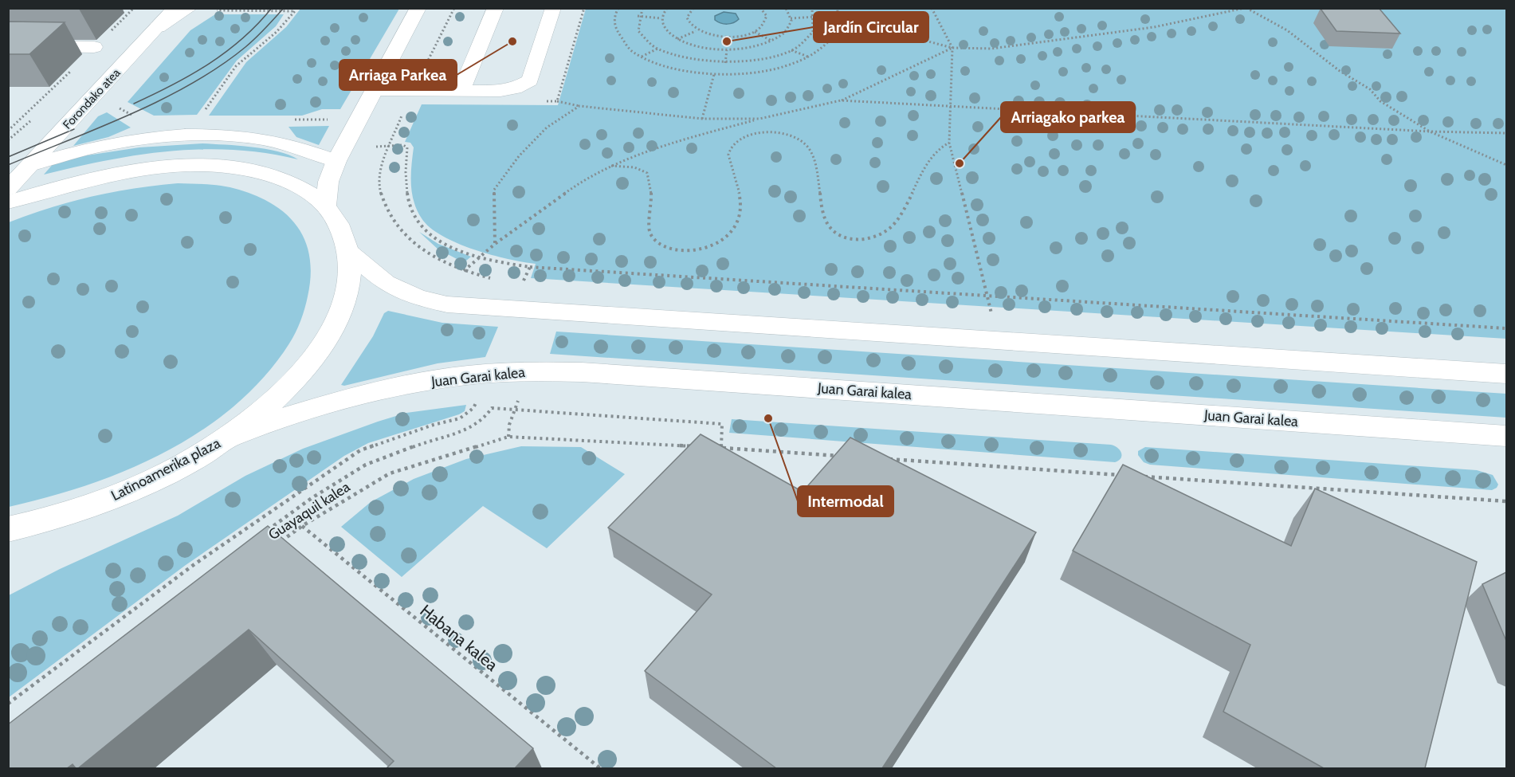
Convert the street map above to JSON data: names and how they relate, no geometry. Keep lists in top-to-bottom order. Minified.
{"streets":{"main road":["Forondako atea","Juan Garai kalea","Latinoamerika plaza"],"path":["Guayaquil kalea","Habana kalea"]},"crossings":[["Juan Garai kalea","Latinoamerika plaza"],["Guayaquil kalea","Habana kalea"]],"places":["Arriaga Parkea","Jardín Circular","Arriagako parkea","Intermodal"]}
